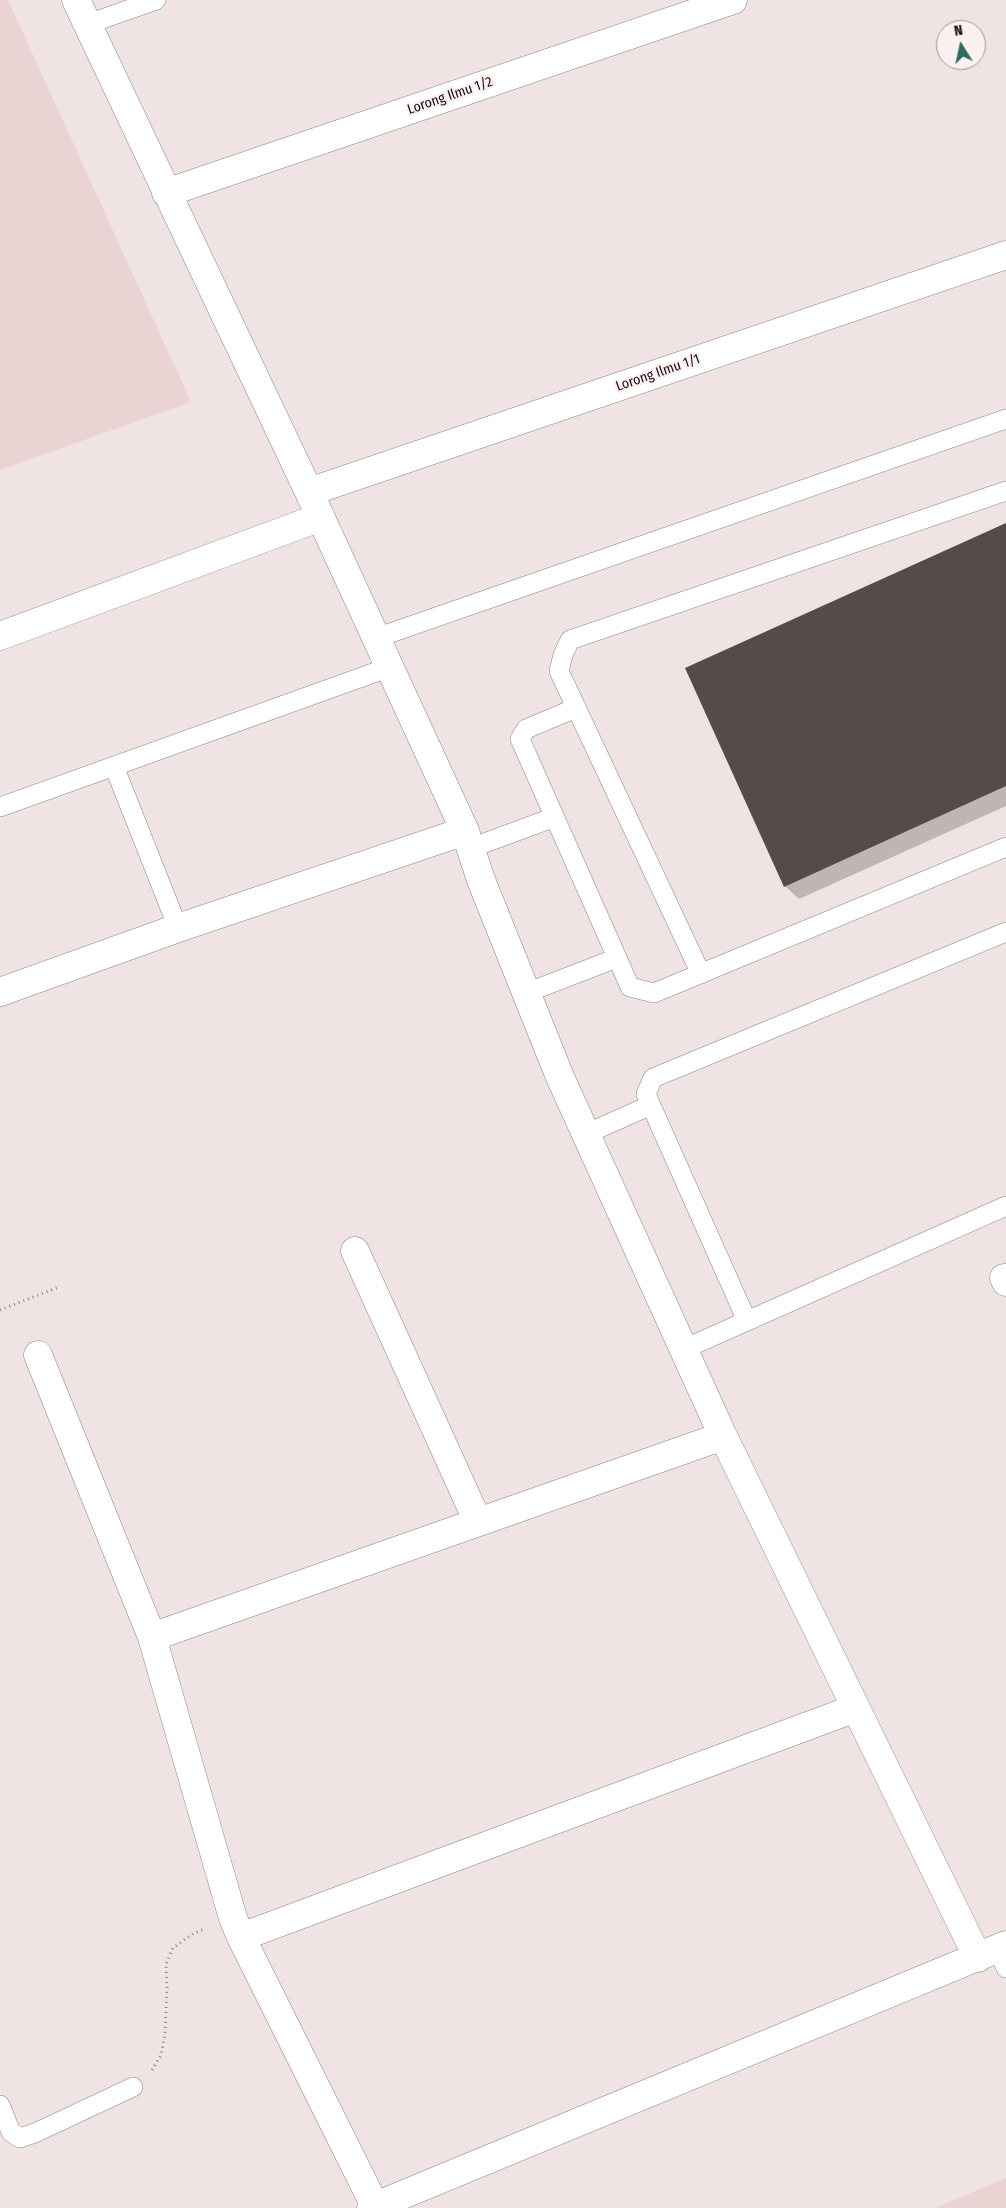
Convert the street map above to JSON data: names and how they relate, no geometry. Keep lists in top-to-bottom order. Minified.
{"streets":{"street":["Lorong Ilmu 1/2","Lorong Ilmu 1/1"]},"north":"top"}
